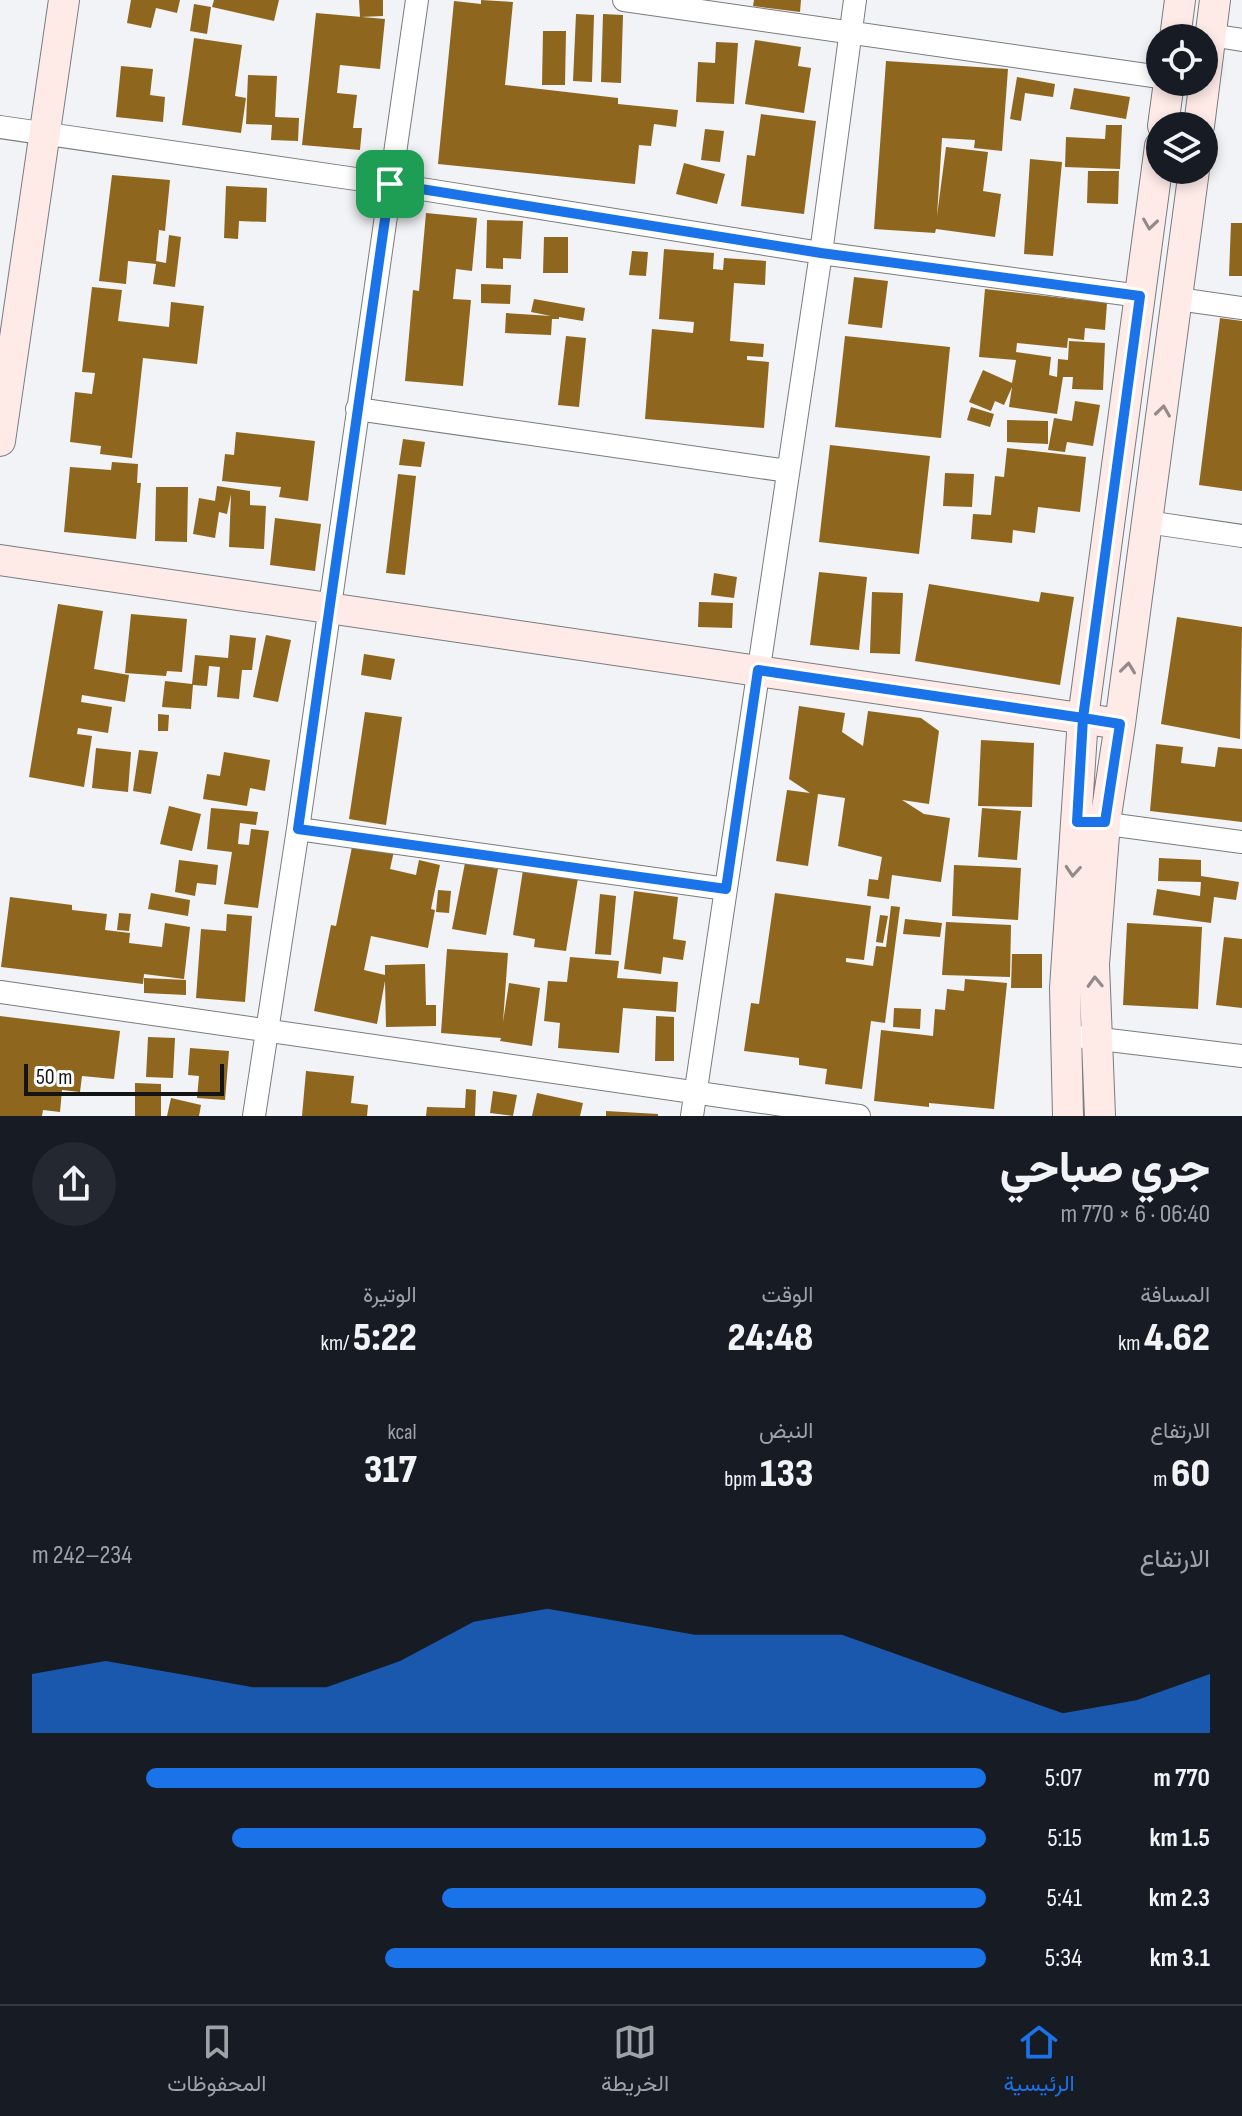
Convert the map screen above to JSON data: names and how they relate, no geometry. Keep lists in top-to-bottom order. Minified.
{"scale_bar":"50 m","page":{"scale":"50 m","heading":["جري صباحي","06:40 · 6 × 770 m"],"stats":[["المسافة","4.62 km"],["الوقت","24:48"],["الوتيرة","5:22 /km"],["الارتفاع","60 m"],["النبض","133 bpm"],["kcal","317"]],"chart":["الارتفاع","234–242 m"],"list":[{"name":"770 m","note":"5:07"},{"name":"1.5 km","note":"5:15"},{"name":"2.3 km","note":"5:41"},{"name":"3.1 km","note":"5:34"}],"tabs":["الرئيسية","الخريطة","المحفوظات"]}}
